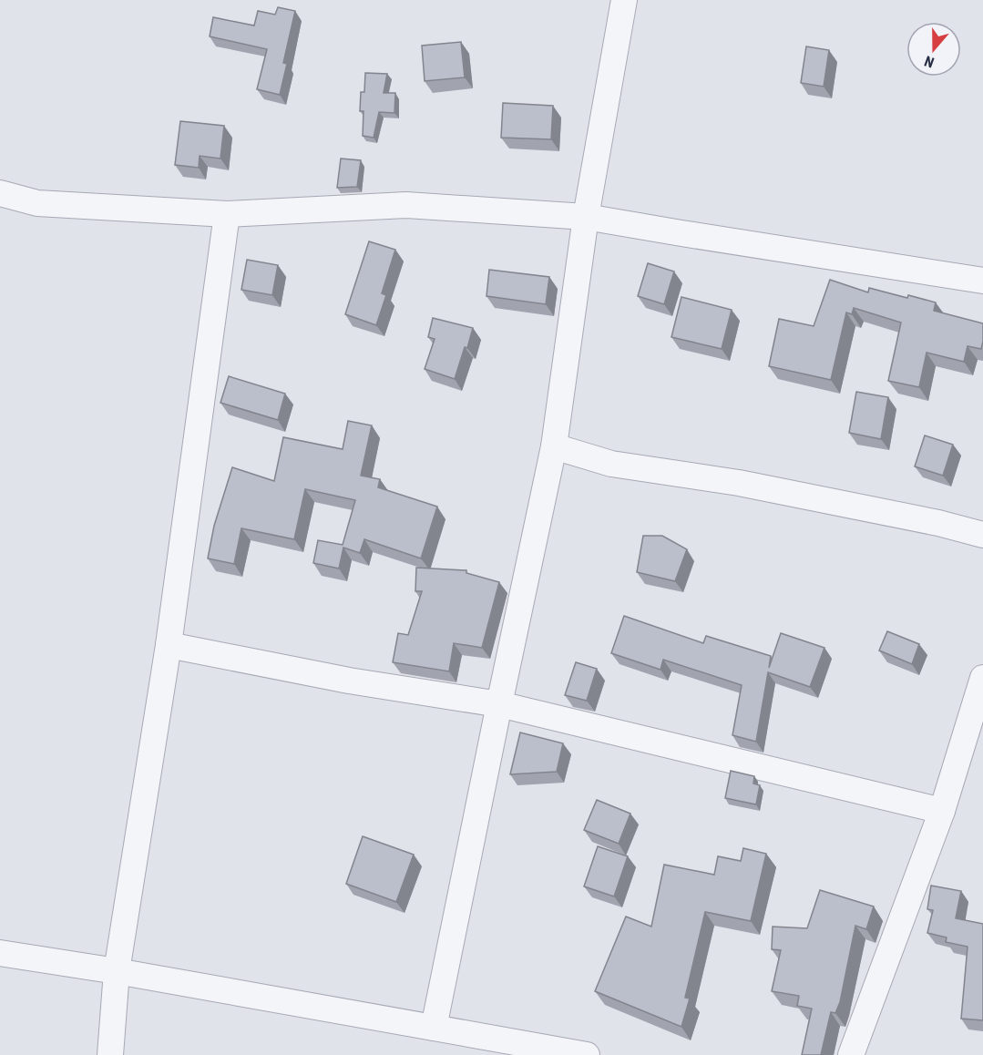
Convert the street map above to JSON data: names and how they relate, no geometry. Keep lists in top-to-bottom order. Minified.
{"north":"bottom"}
